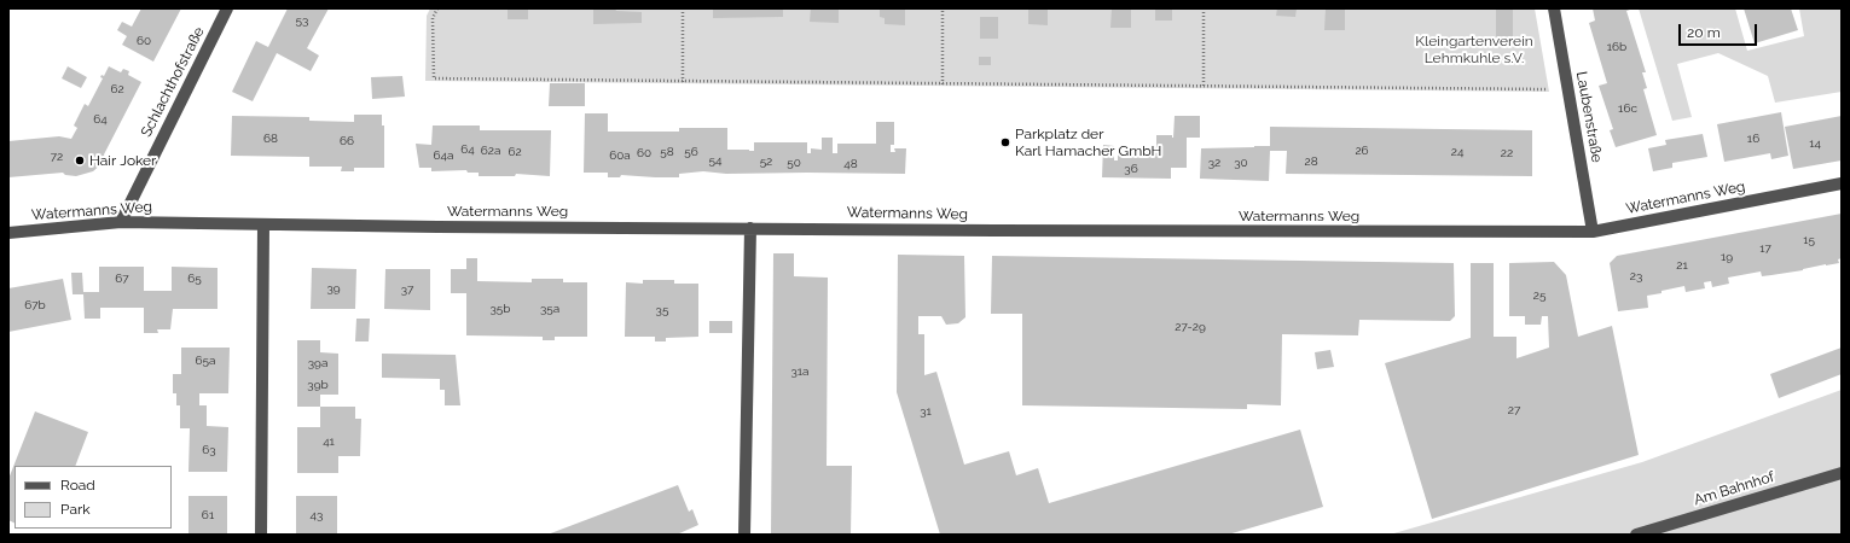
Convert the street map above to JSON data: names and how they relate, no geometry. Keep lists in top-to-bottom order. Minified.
{"streets":{"street":["Schlachthofstraße","Laubenstraße","Watermanns Weg","Am Bahnhof"]},"crossings":[["Schlachthofstraße","Watermanns Weg"],["Laubenstraße","Watermanns Weg"]],"parks":["Kleingartenverein Lehmkuhle s.V."],"places":["Parkplatz der Karl Hamacher GmbH","Hair Joker"],"house_numbers":["53","60","16b","62","16c","64","68","16","66","14","64","62a","26","62","58","56","24","60","22","64a","60a","72","54","52","28","50","32","30","48","36","15","17","19","21","23","67","65","39","37","25","67b","35b","35a","35","27-29","65a","39a","31a","39b","27","31","41","63","61","43"],"legend":["Road","Park"],"scale_bar":"20 m"}
